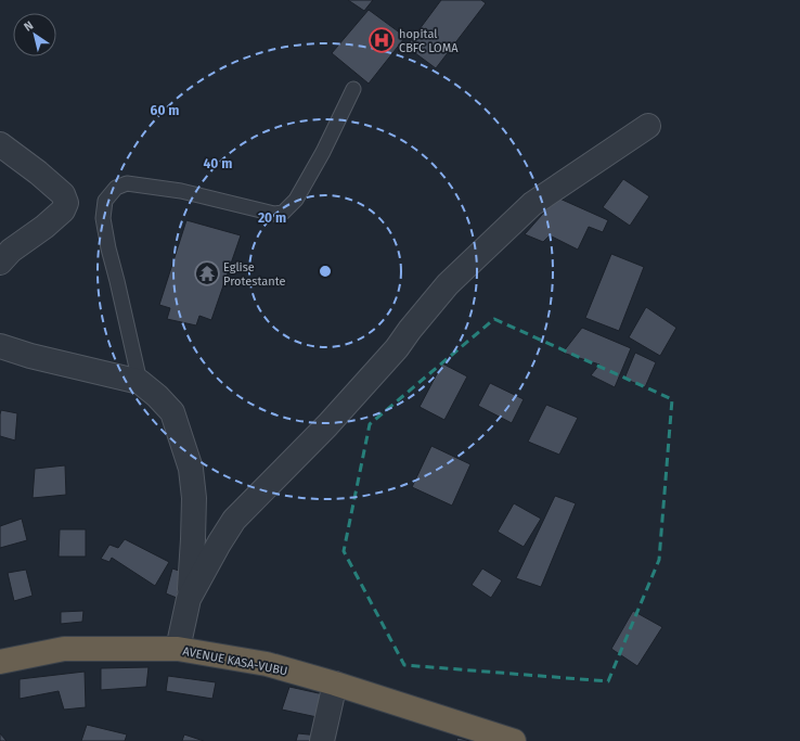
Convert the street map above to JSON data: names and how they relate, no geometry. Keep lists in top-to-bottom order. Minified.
{"streets":{"highway":["AVENUE KASA-VUBU"]},"places":{"hospital":["hopital CBFC LOMA"],"temple":["Eglise Protestante"]},"north":"top left","rings":["60 m","40 m","20 m"]}
